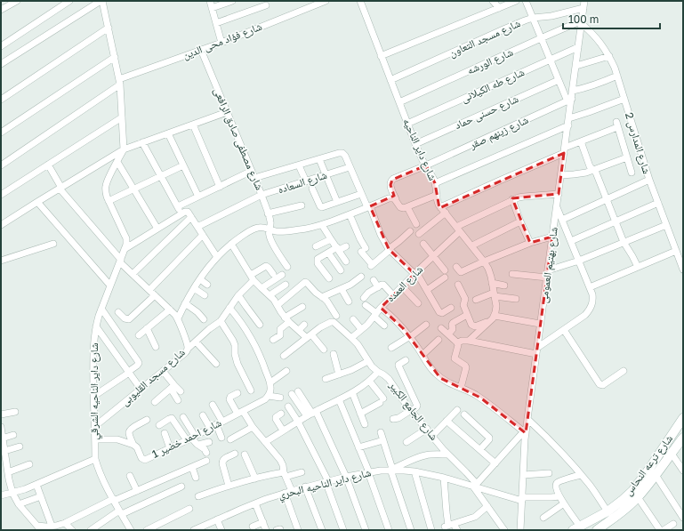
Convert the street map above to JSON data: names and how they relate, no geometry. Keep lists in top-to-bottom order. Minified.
{"streets":{"main road":["شارع ترعه النحاس"],"street":["شارع مسجد التعاون","شارع فؤاد محى الدين","شارع الورشه","شارع طه الكيلانى","شارع حسنى حماد","شارع زينهم صقر","شارع مصطفى صادق الرافعى","شارع المدارس 2","شارع داير الناحيه","شارع السعاده","شارع بهتيم العمومى","شارع العمده","شارع مسجد القليوبى","شارع داير الناحيه الشرقي","شارع الجامع الكبير","شارع احمد خضير 1","شارع داير الناحيه البحري"]},"crossings":[["شارع مسجد التعاون","شارع داير الناحيه"],["شارع مسجد التعاون","شارع بهتيم العمومى"],["شارع فؤاد محى الدين","شارع مصطفى صادق الرافعى"],["شارع الورشه","شارع المدارس 2"],["شارع الورشه","شارع داير الناحيه"],["شارع الورشه","شارع بهتيم العمومى"],["شارع طه الكيلانى","شارع داير الناحيه"],["شارع طه الكيلانى","شارع بهتيم العمومى"],["شارع حسنى حماد","شارع داير الناحيه"],["شارع زينهم صقر","شارع داير الناحيه"],["شارع زينهم صقر","شارع بهتيم العمومى"],["شارع مصطفى صادق الرافعى","شارع السعاده"],["شارع المدارس 2","شارع بهتيم العمومى"],["شارع داير الناحيه","شارع العمده"],["شارع بهتيم العمومى","شارع العمده"],["شارع بهتيم العمومى","شارع داير الناحيه البحري"],["شارع العمده","شارع الجامع الكبير"],["شارع مسجد القليوبى","شارع داير الناحيه الشرقي"],["شارع الجامع الكبير","شارع داير الناحيه البحري"]],"scale_bar":"100 m"}
